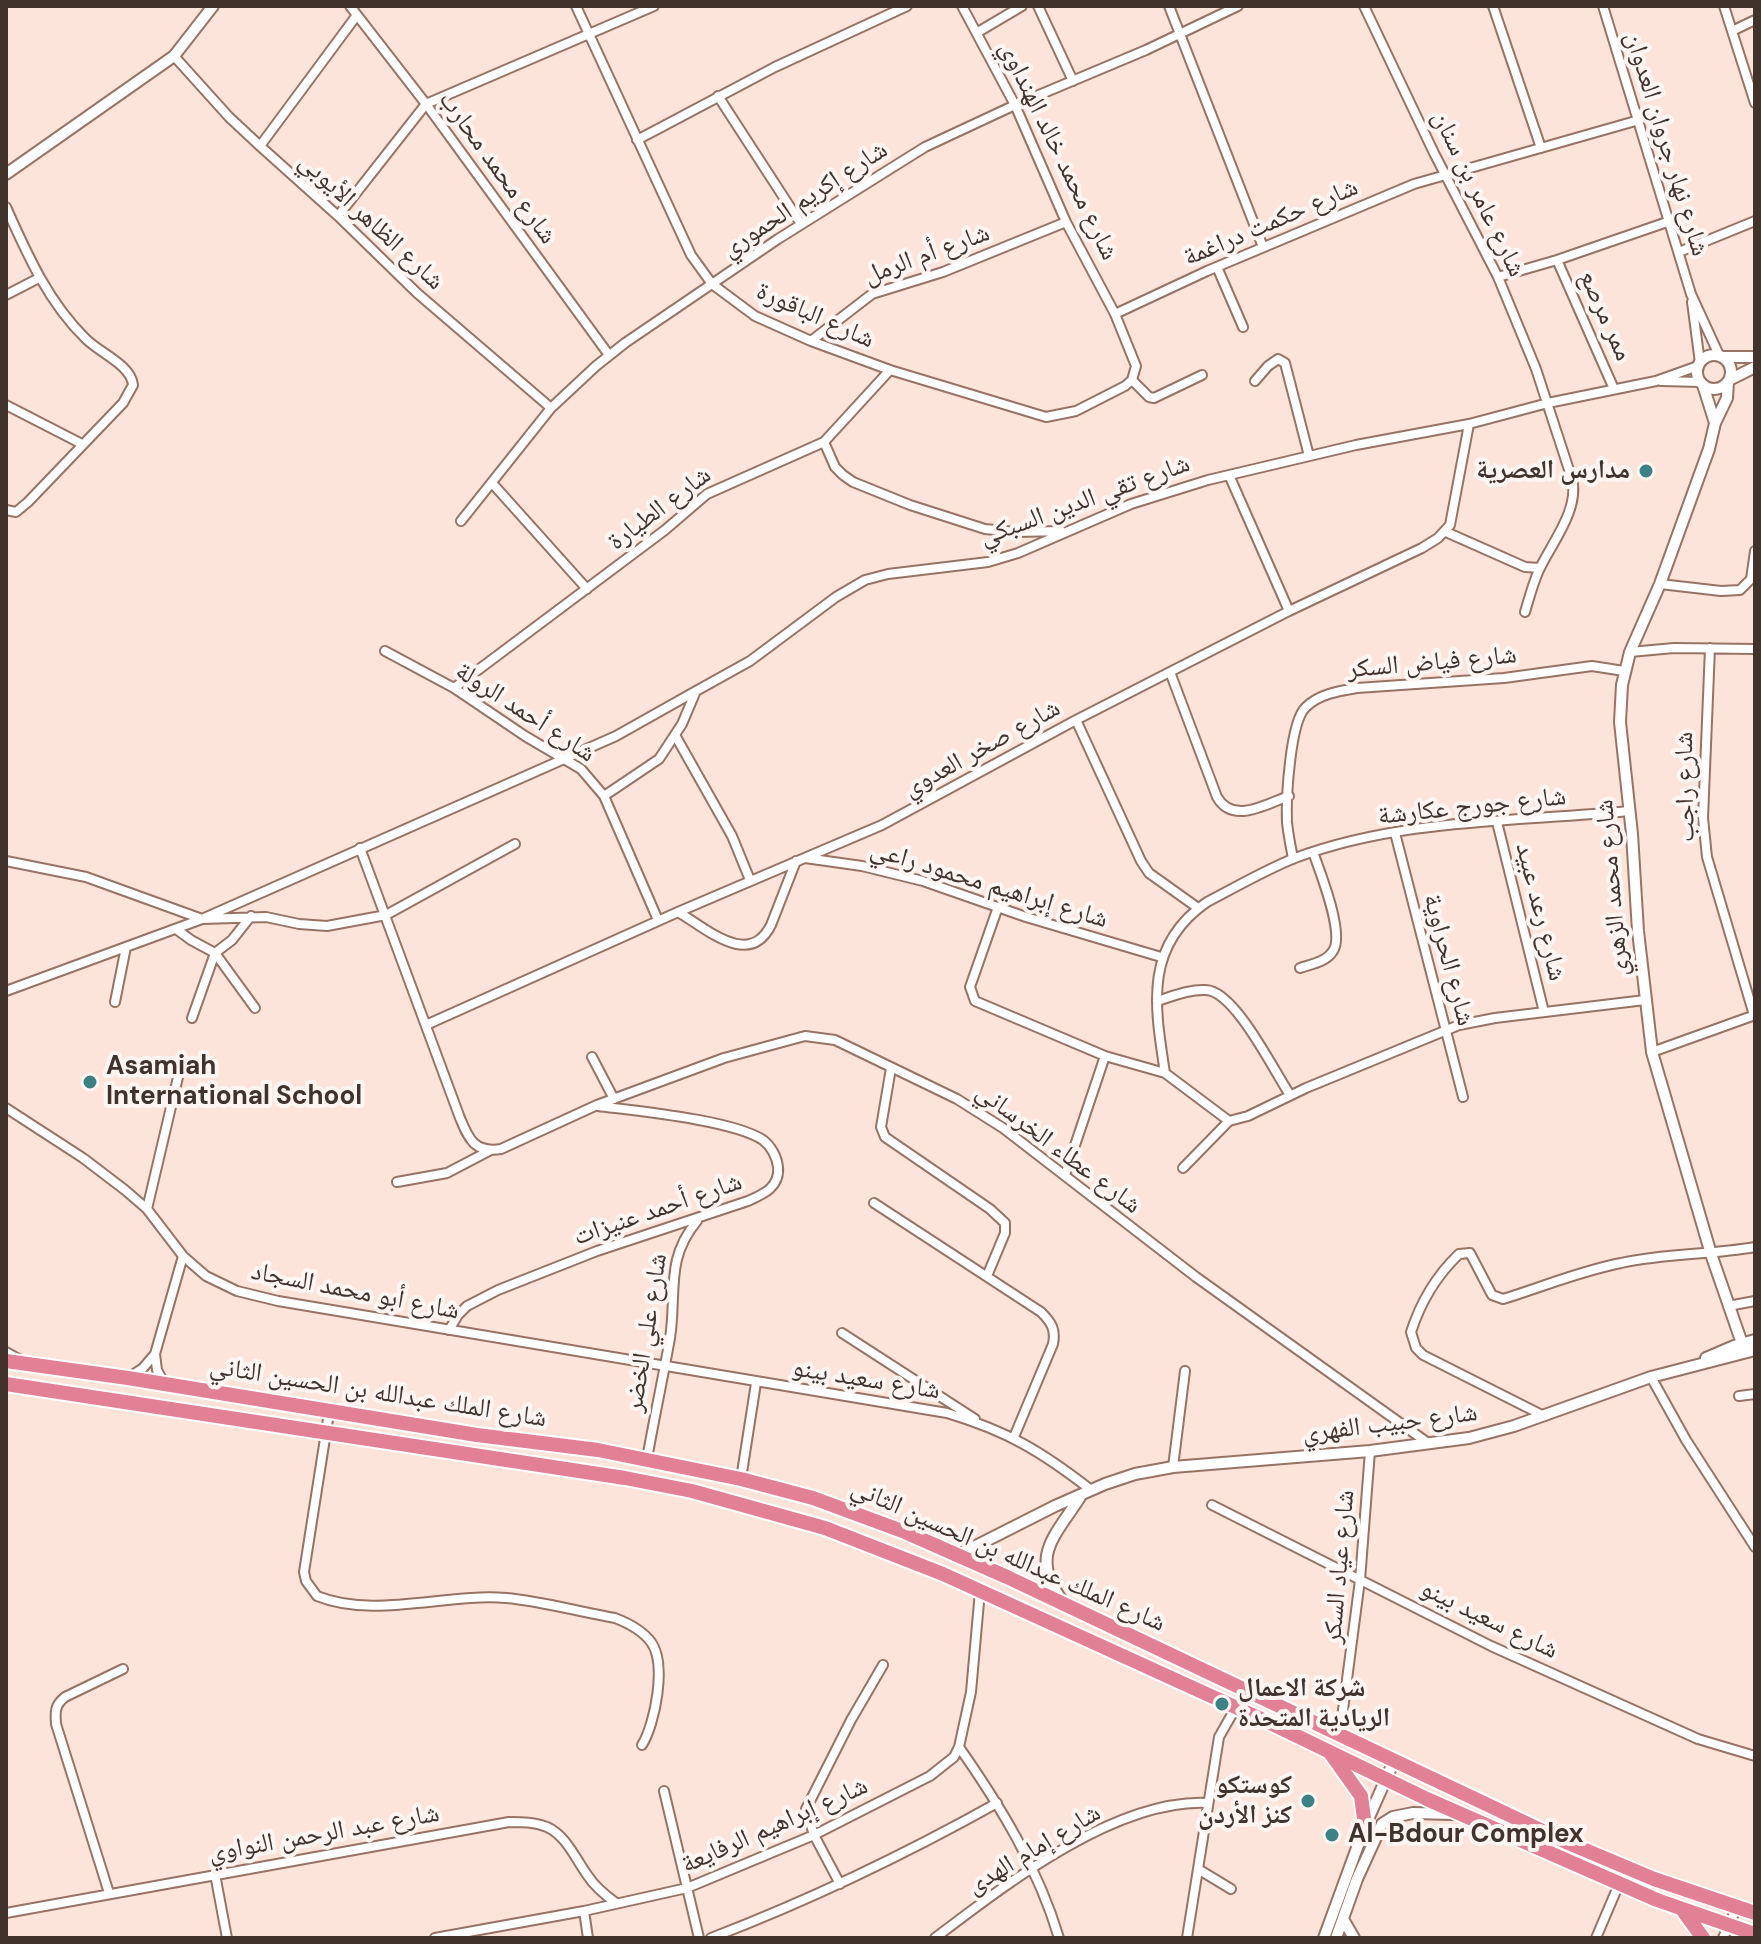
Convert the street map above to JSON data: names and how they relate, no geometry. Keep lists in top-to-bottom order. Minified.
{"streets":{"highway":["شارع الملك عبدالله بن الحسين الثاني"],"street":["شارع نهار جروان العدوان","شارع محمد خالد الهنداوي","شارع محمد محارب","شارع عامر بن سنان","شارع إكريم الحموري","شارع الظاهر الأيوبي","شارع حكمت دراغمة","شارع أم الرمل","شارع الباقورة","ممر مرصع","شارع تقي الدين السبكي","شارع الطيارة","شارع فياض السكر","شارع أحمد الرولة","شارع صخر العدوي","شارع راجب","شارع جورج عكارشة","شارع إبراهيم محمود راعي","شارع محمد الزهري","شارع رعد عبيد","شارع الحراوية","شارع عطاء الخرساني","شارع أحمد عنيزات","شارع أبو محمد السجاد","شارع علي الخضر","شارع سعيد بينو","شارع حبيب الفهري","شارع عياد السكر","شارع إبراهيم الرفايعة","شارع عبد الرحمن النواوي","شارع إمام الهدى"]},"crossings":[["شارع نهار جروان العدوان","شارع حكمت دراغمة"],["شارع نهار جروان العدوان","شارع تقي الدين السبكي"],["شارع نهار جروان العدوان","شارع محمد الزهري"],["شارع محمد خالد الهنداوي","شارع إكريم الحموري"],["شارع محمد خالد الهنداوي","شارع حكمت دراغمة"],["شارع محمد خالد الهنداوي","شارع أم الرمل"],["شارع محمد محارب","شارع إكريم الحموري"],["شارع عامر بن سنان","شارع حكمت دراغمة"],["شارع عامر بن سنان","شارع تقي الدين السبكي"],["شارع إكريم الحموري","شارع الظاهر الأيوبي"],["شارع إكريم الحموري","شارع الباقورة"],["شارع أم الرمل","شارع الباقورة"],["شارع الباقورة","شارع الطيارة"],["ممر مرصع","شارع تقي الدين السبكي"],["شارع تقي الدين السبكي","شارع أحمد الرولة"],["شارع تقي الدين السبكي","شارع محمد الزهري"],["شارع الطيارة","شارع أحمد الرولة"],["شارع فياض السكر","شارع جورج عكارشة"],["شارع فياض السكر","شارع محمد الزهري"],["شارع أحمد الرولة","شارع صخر العدوي"],["شارع صخر العدوي","شارع إبراهيم محمود راعي"],["شارع جورج عكارشة","شارع إبراهيم محمود راعي"],["شارع جورج عكارشة","شارع محمد الزهري"],["شارع جورج عكارشة","شارع رعد عبيد"],["شارع جورج عكارشة","شارع الحراوية"],["شارع محمد الزهري","شارع حبيب الفهري"],["شارع عطاء الخرساني","شارع أحمد عنيزات"],["شارع عطاء الخرساني","شارع حبيب الفهري"],["شارع أحمد عنيزات","شارع أبو محمد السجاد"],["شارع أحمد عنيزات","شارع علي الخضر"],["شارع أبو محمد السجاد","شارع علي الخضر"],["شارع أبو محمد السجاد","شارع سعيد بينو"],["شارع علي الخضر","شارع سعيد بينو"],["شارع علي الخضر","شارع الملك عبدالله بن الحسين الثاني"],["شارع سعيد بينو","شارع حبيب الفهري"],["شارع سعيد بينو","شارع عياد السكر"],["شارع الملك عبدالله بن الحسين الثاني","شارع حبيب الفهري"],["شارع الملك عبدالله بن الحسين الثاني","شارع عياد السكر"],["شارع حبيب الفهري","شارع عياد السكر"],["شارع إبراهيم الرفايعة","شارع عبد الرحمن النواوي"]],"places":["مدارس العصرية","Asamiah International School","شركة الاعمال الريادية المتحدة","كوستكو كنز الأردن","Al-Bdour Complex"]}
